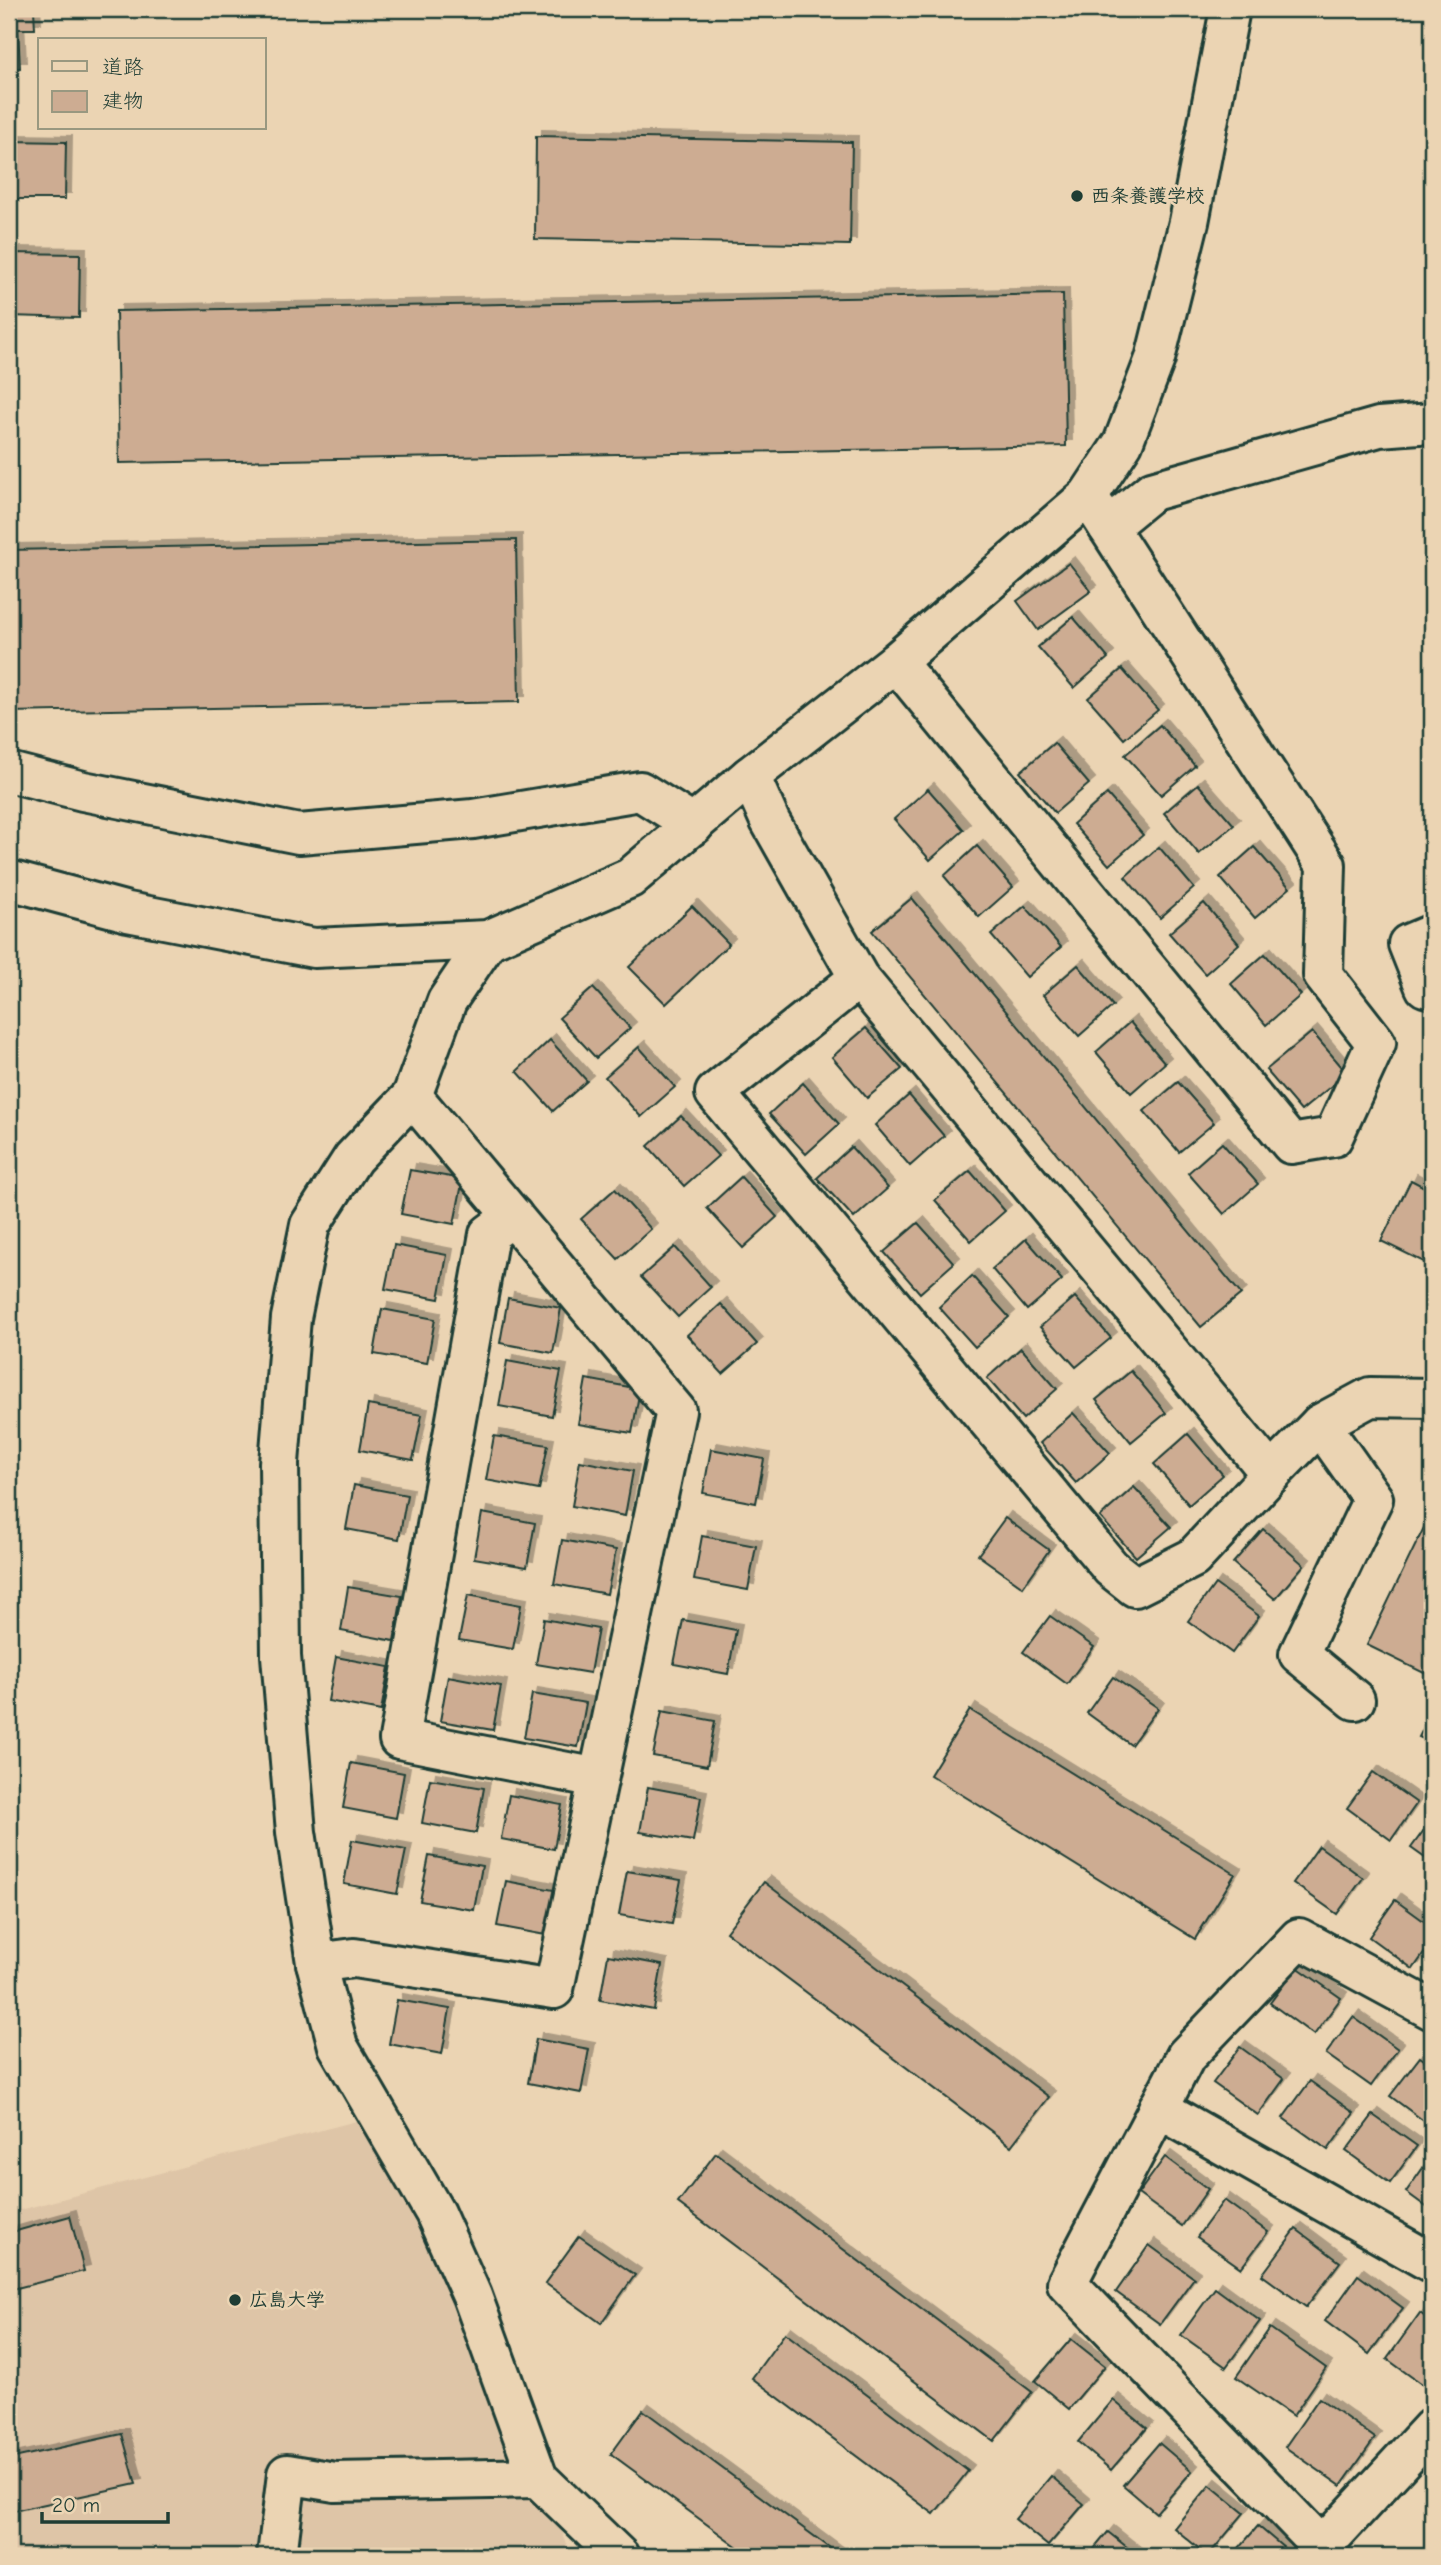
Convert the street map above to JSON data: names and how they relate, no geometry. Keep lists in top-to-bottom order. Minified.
{"places":["西条養護学校","広島大学"],"legend":["道路","建物"],"scale_bar":"20 m"}
